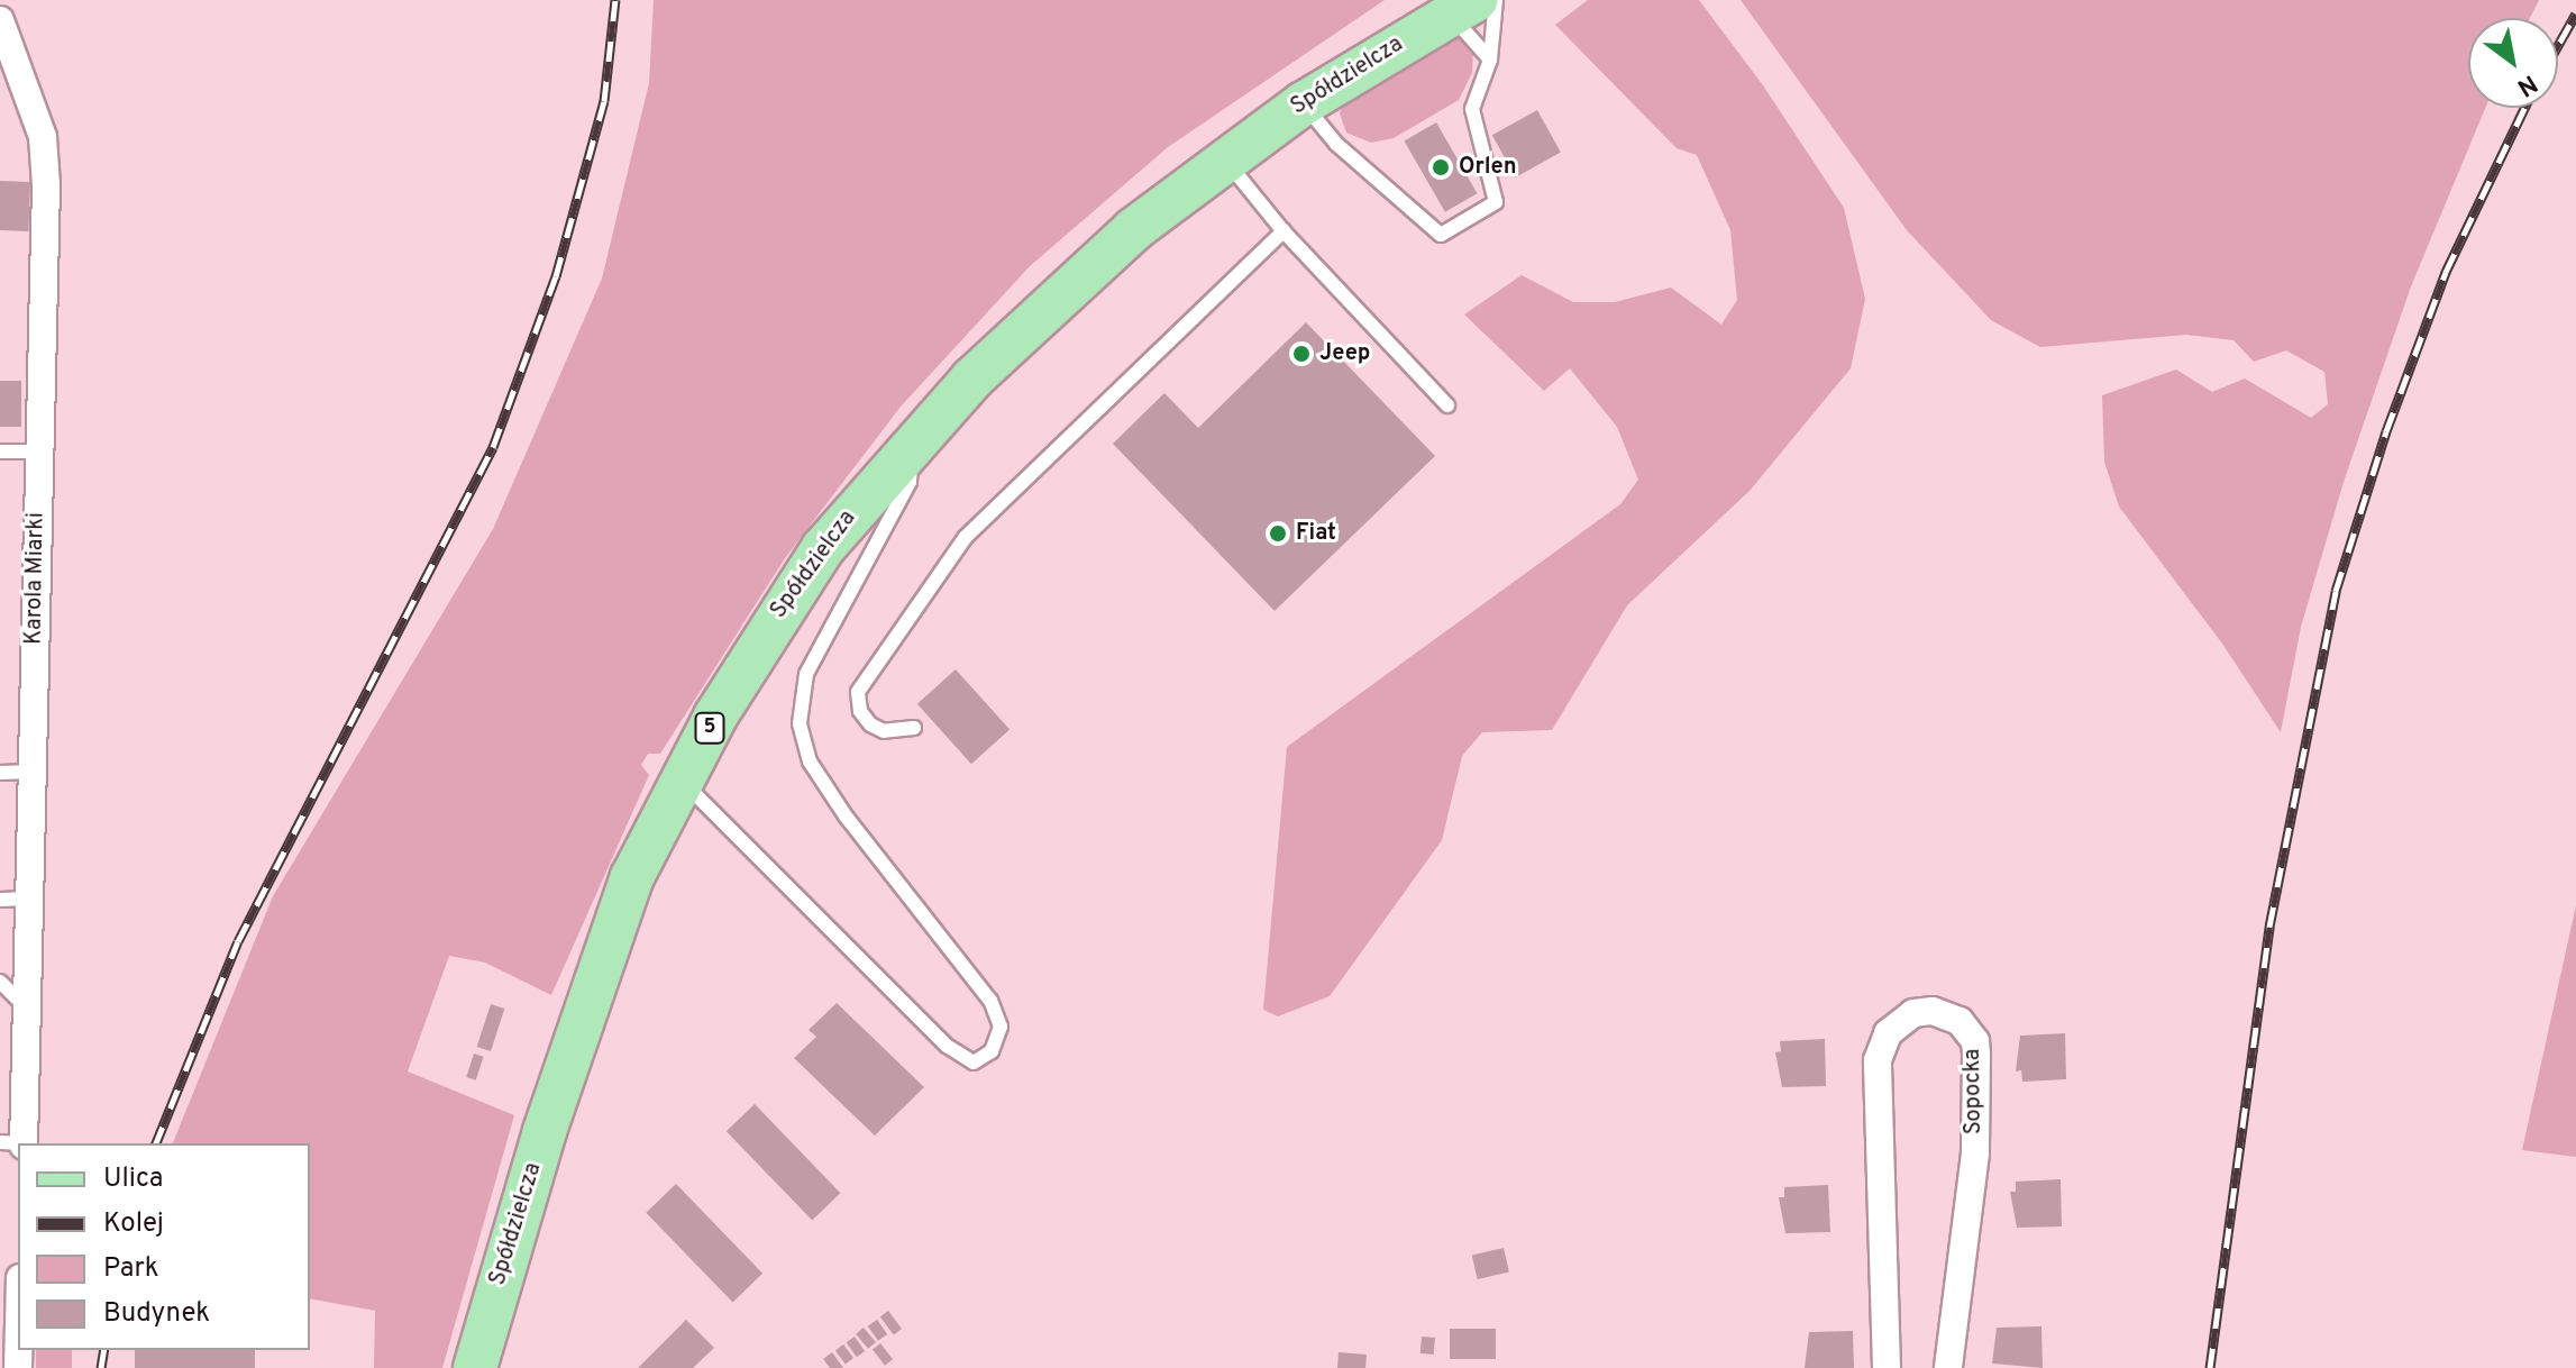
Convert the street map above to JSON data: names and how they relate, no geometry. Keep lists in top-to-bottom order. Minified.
{"streets":{"main road":["Spółdzielcza","5"],"street":["Karola Miarki","Sopocka"]},"places":["Orlen","Jeep","Fiat"],"legend":["Ulica","Kolej","Park","Budynek"],"north":"bottom right"}
